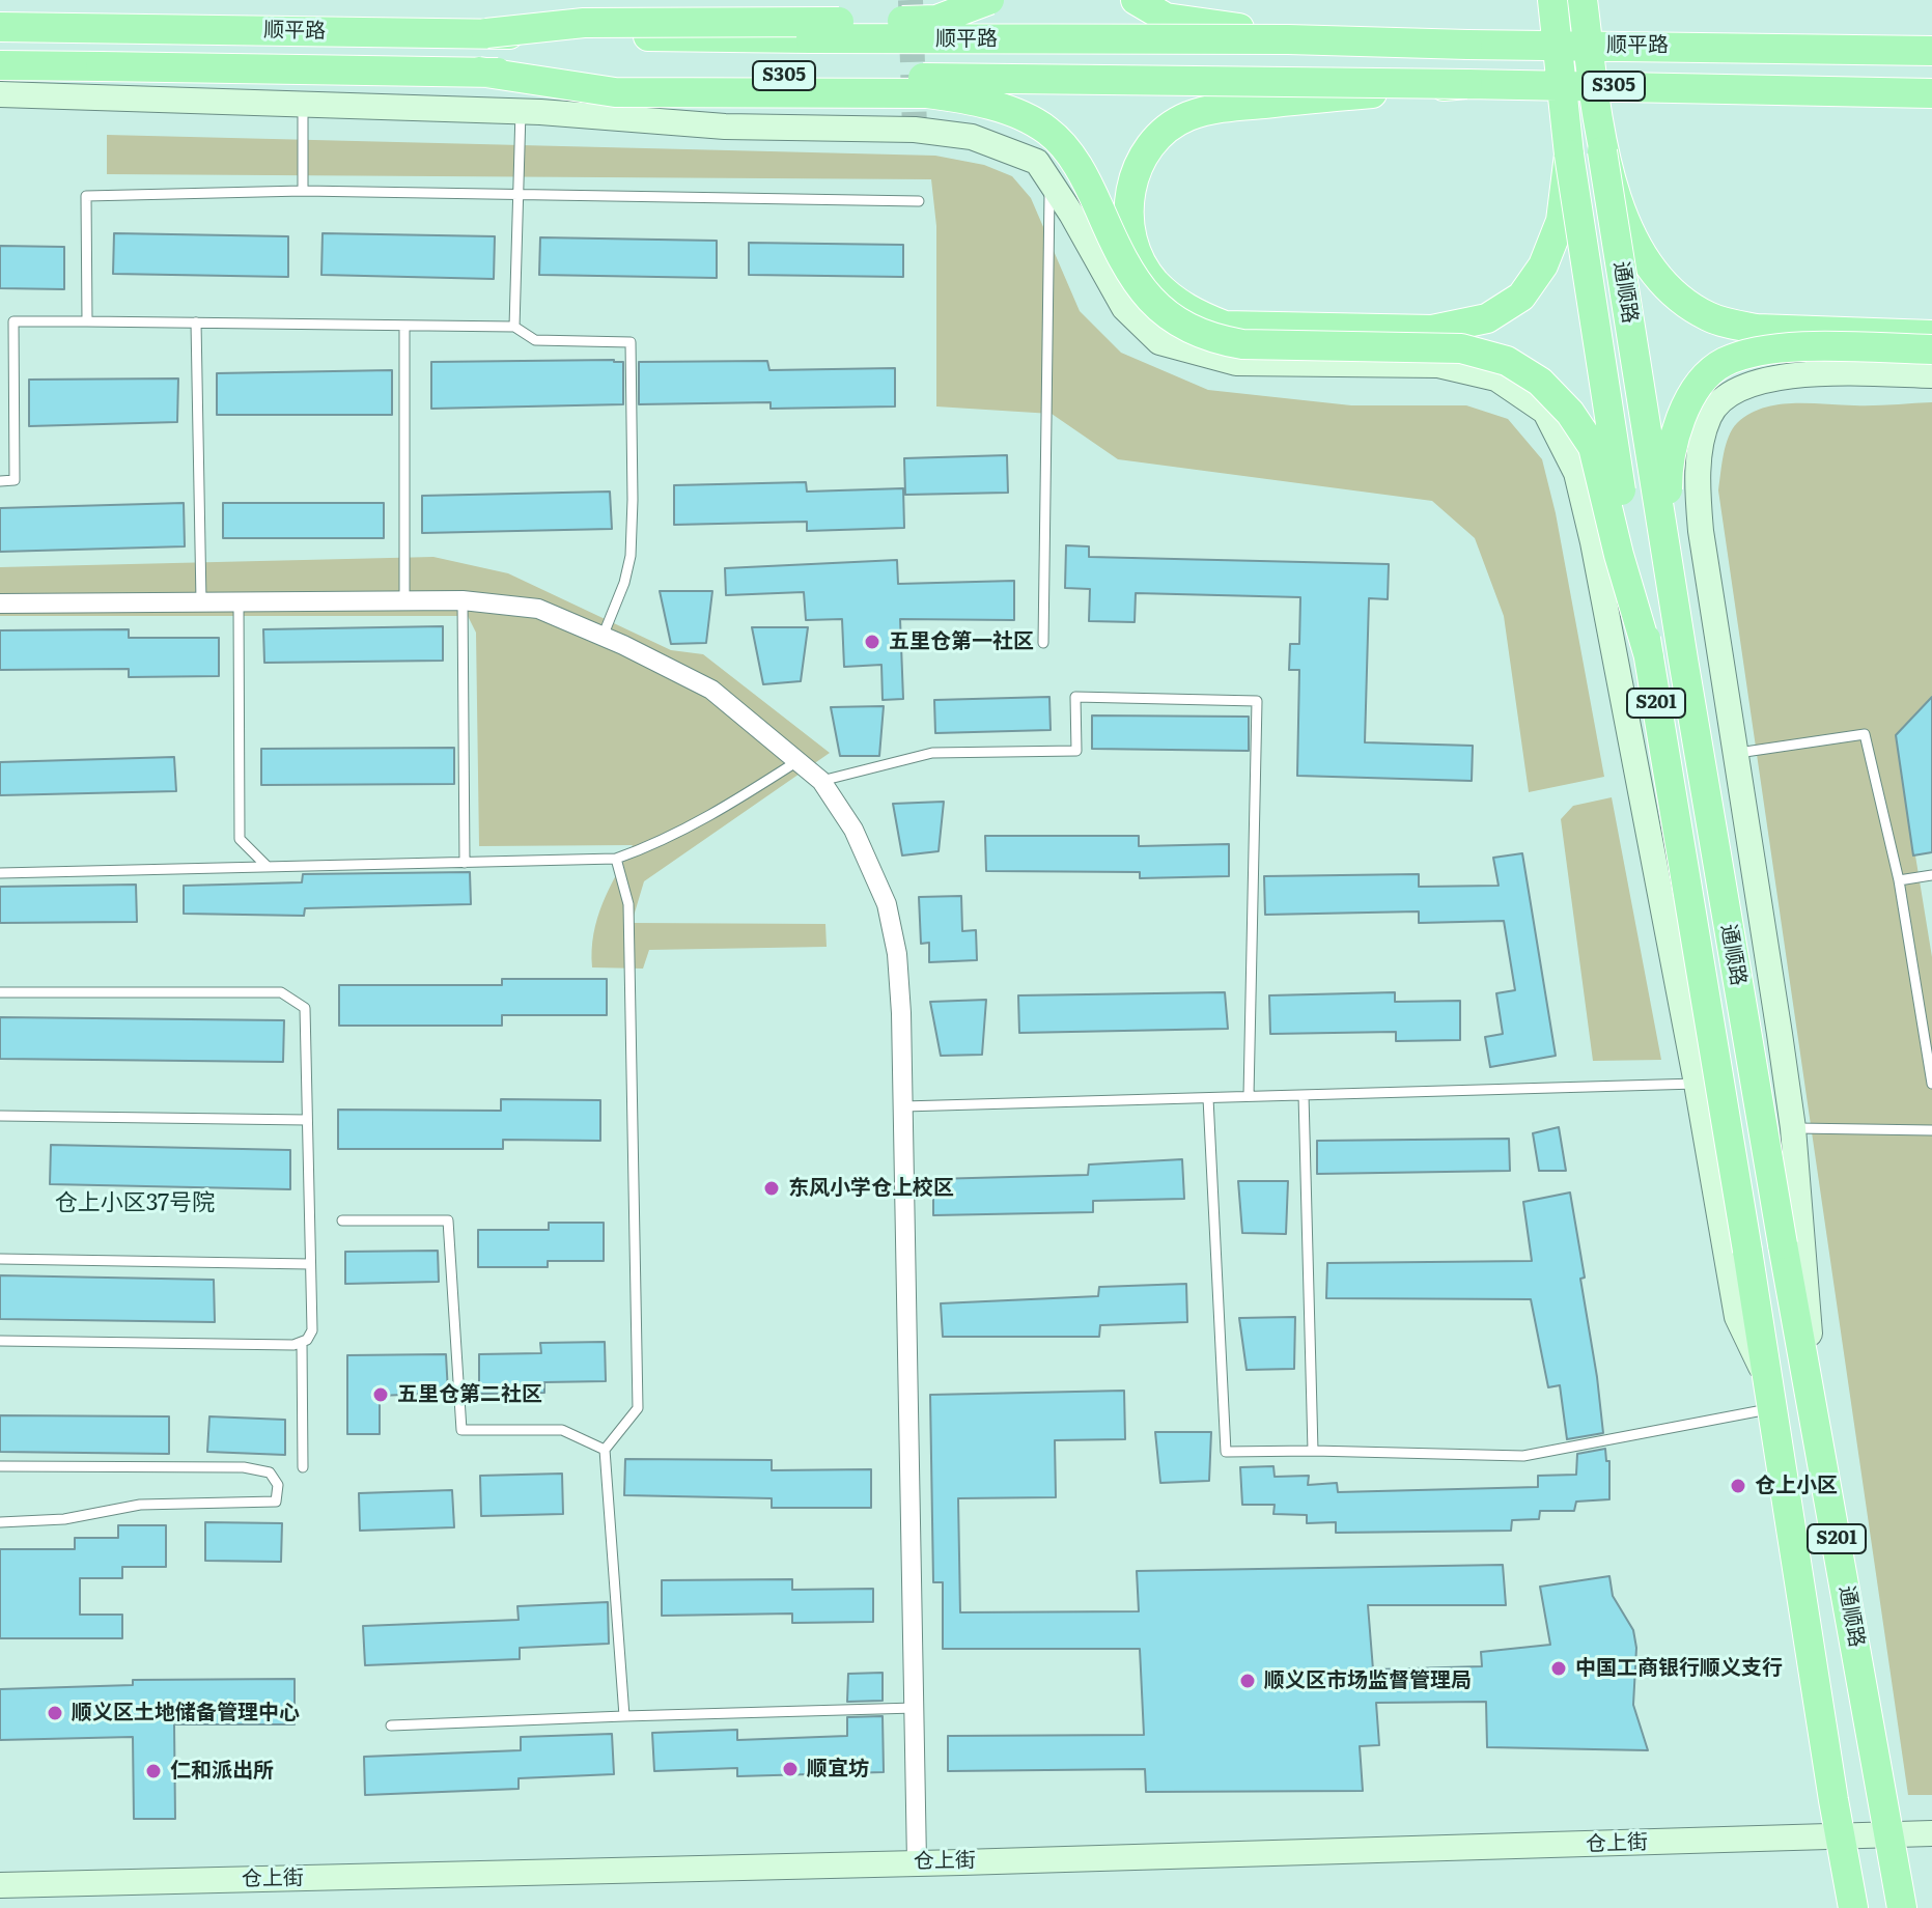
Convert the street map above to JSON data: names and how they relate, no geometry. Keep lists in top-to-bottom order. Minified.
{"streets":{"main road":["顺平路","S305","通顺路","S201"],"street":["仓上街"]},"crossings":[["通顺路","仓上街"]],"districts":["仓上小区37号院"],"places":["五里仓第一社区","东风小学仓上校区","五里仓第二社区","仓上小区","中国工商银行顺义支行","顺义区市场监督管理局","顺义区土地储备管理中心","顺宜坊","仁和派出所"]}
